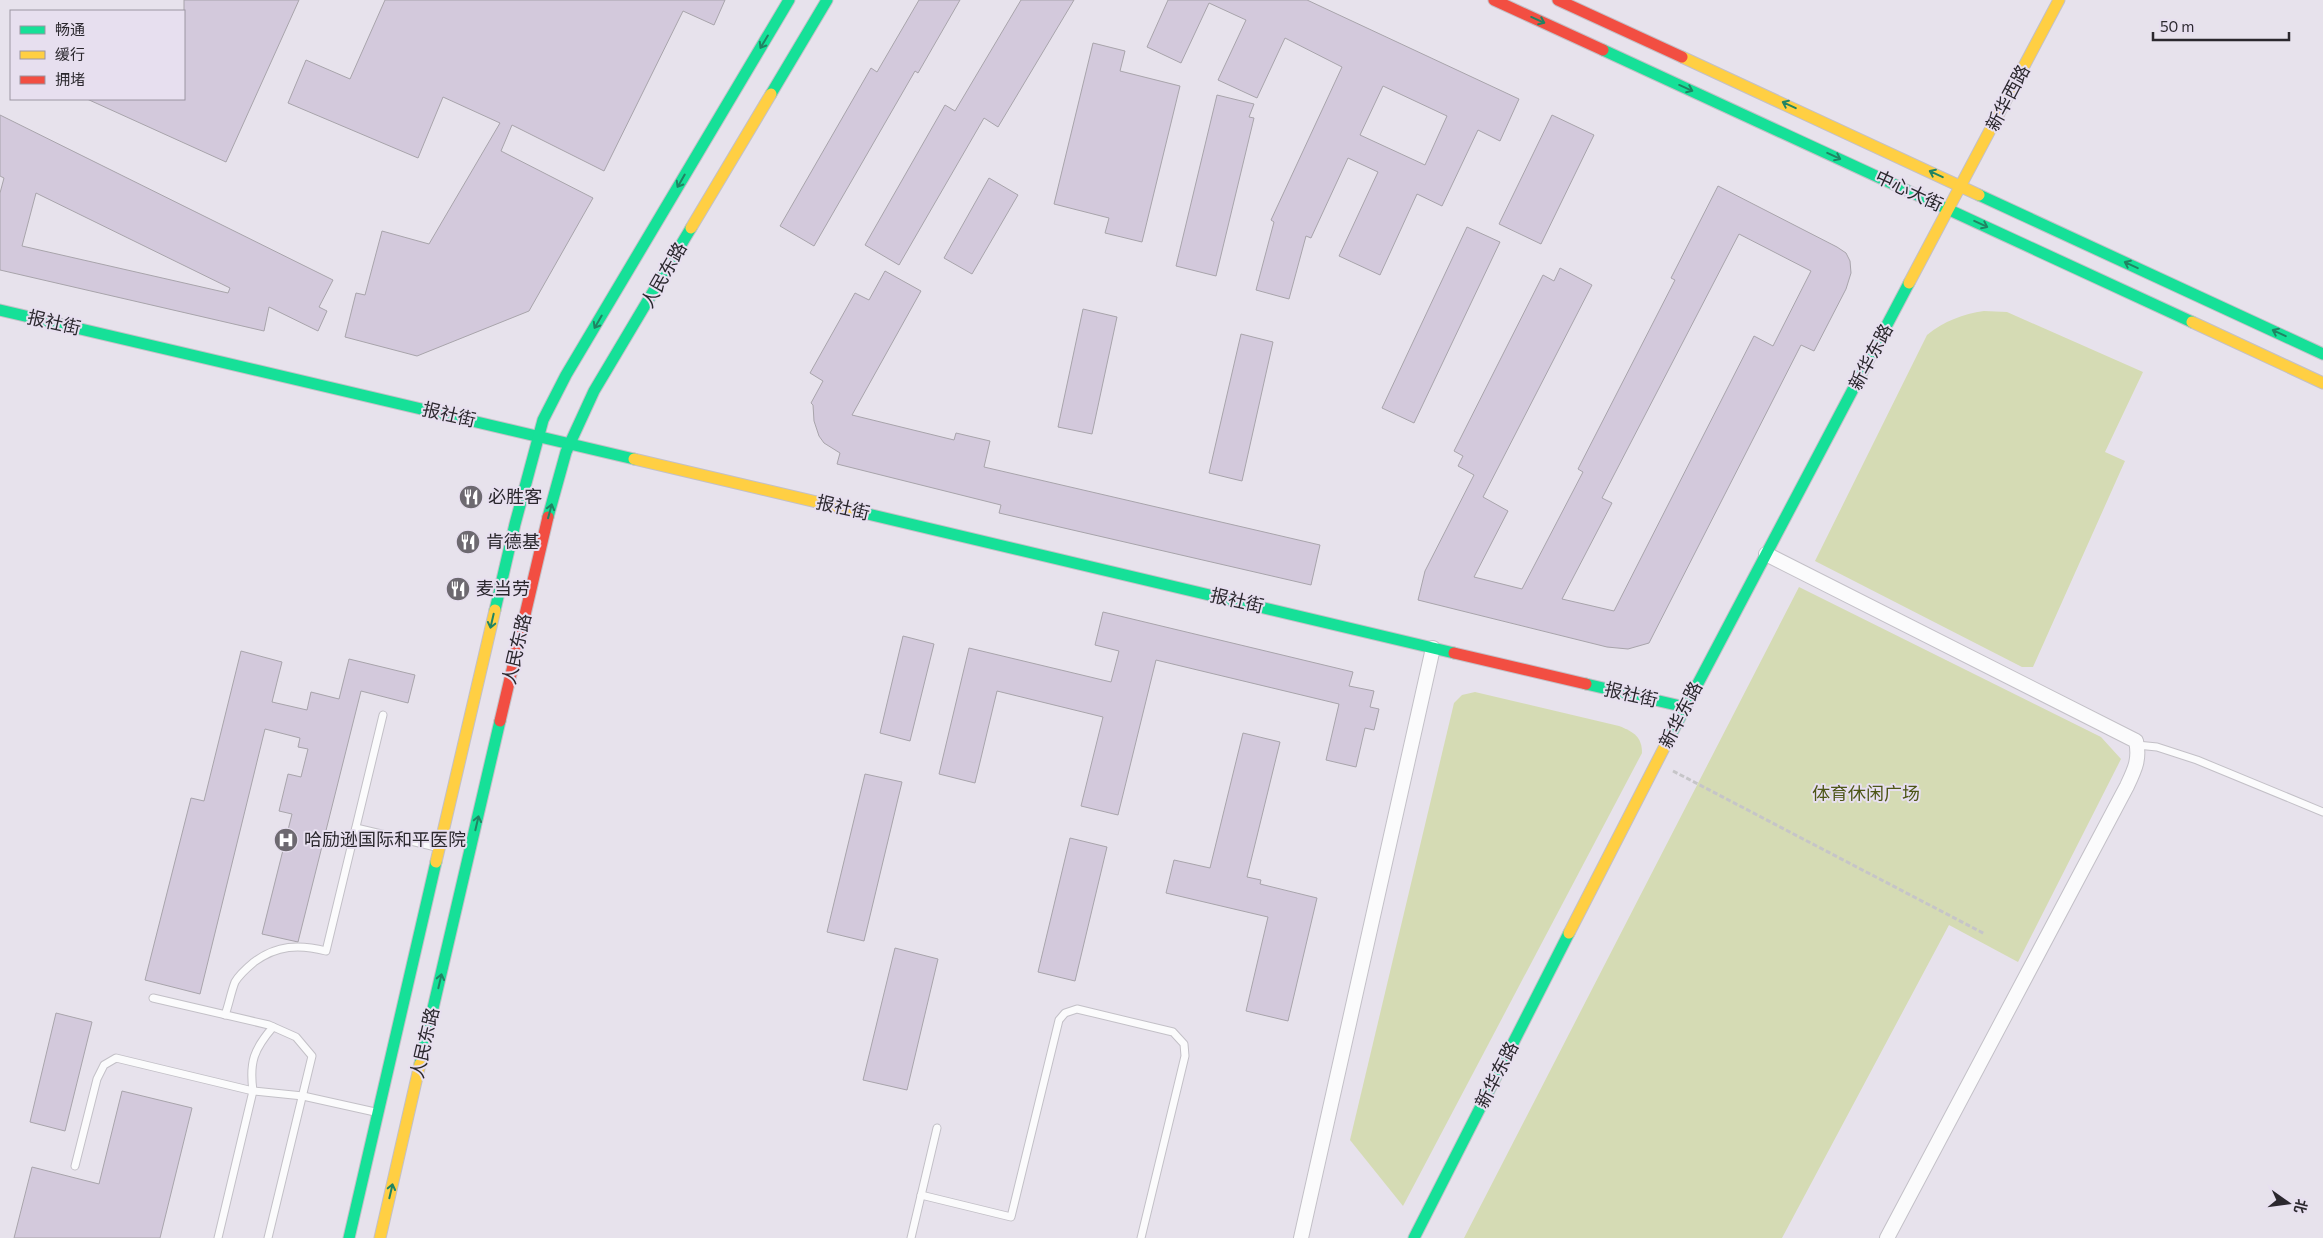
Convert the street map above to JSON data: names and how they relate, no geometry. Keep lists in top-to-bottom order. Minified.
{"streets":{"main road":["新华西路","中心大街","人民东路","报社街","新华东路"]},"crossings":[["新华西路","中心大街"],["新华西路","新华东路"],["中心大街","新华东路"],["人民东路","报社街"],["报社街","新华东路"]],"parks":["体育休闲广场"],"places":{"restaurant":["必胜客","肯德基","麦当劳"],"hospital":["哈励逊国际和平医院"]},"legend":["畅通","缓行","拥堵"],"scale_bar":"50 m","north":"right"}
